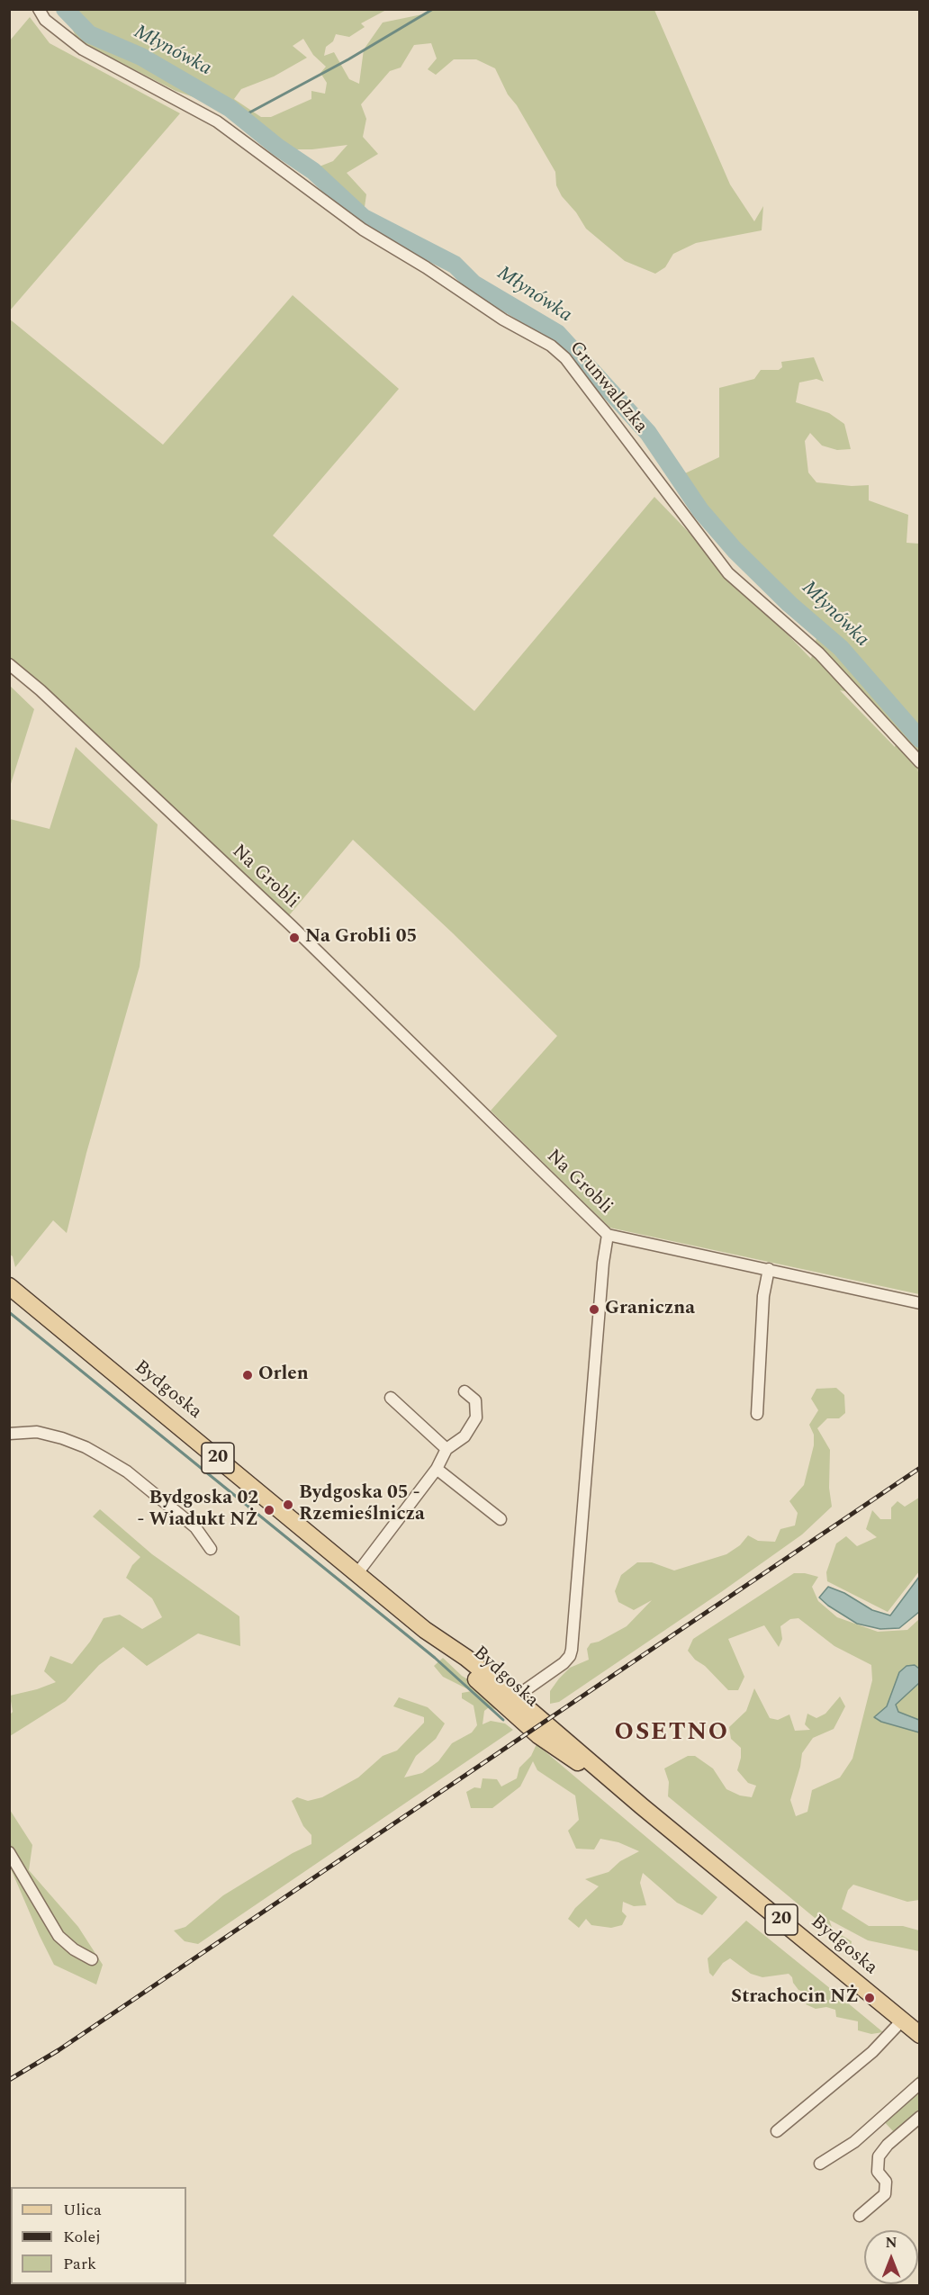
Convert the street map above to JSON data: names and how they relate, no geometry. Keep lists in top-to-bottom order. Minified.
{"streets":{"main road":["Bydgoska","20"],"street":["Grunwaldzka","Na Grobli"]},"districts":["OSETNO"],"water":["Młynówka"],"places":["Na Grobli 05","Graniczna","Orlen","Bydgoska 05 - Rzemieślnicza","Bydgoska 02 - Wiadukt NŻ","Strachocin NŻ"],"legend":["Ulica","Kolej","Park"],"north":"top"}
